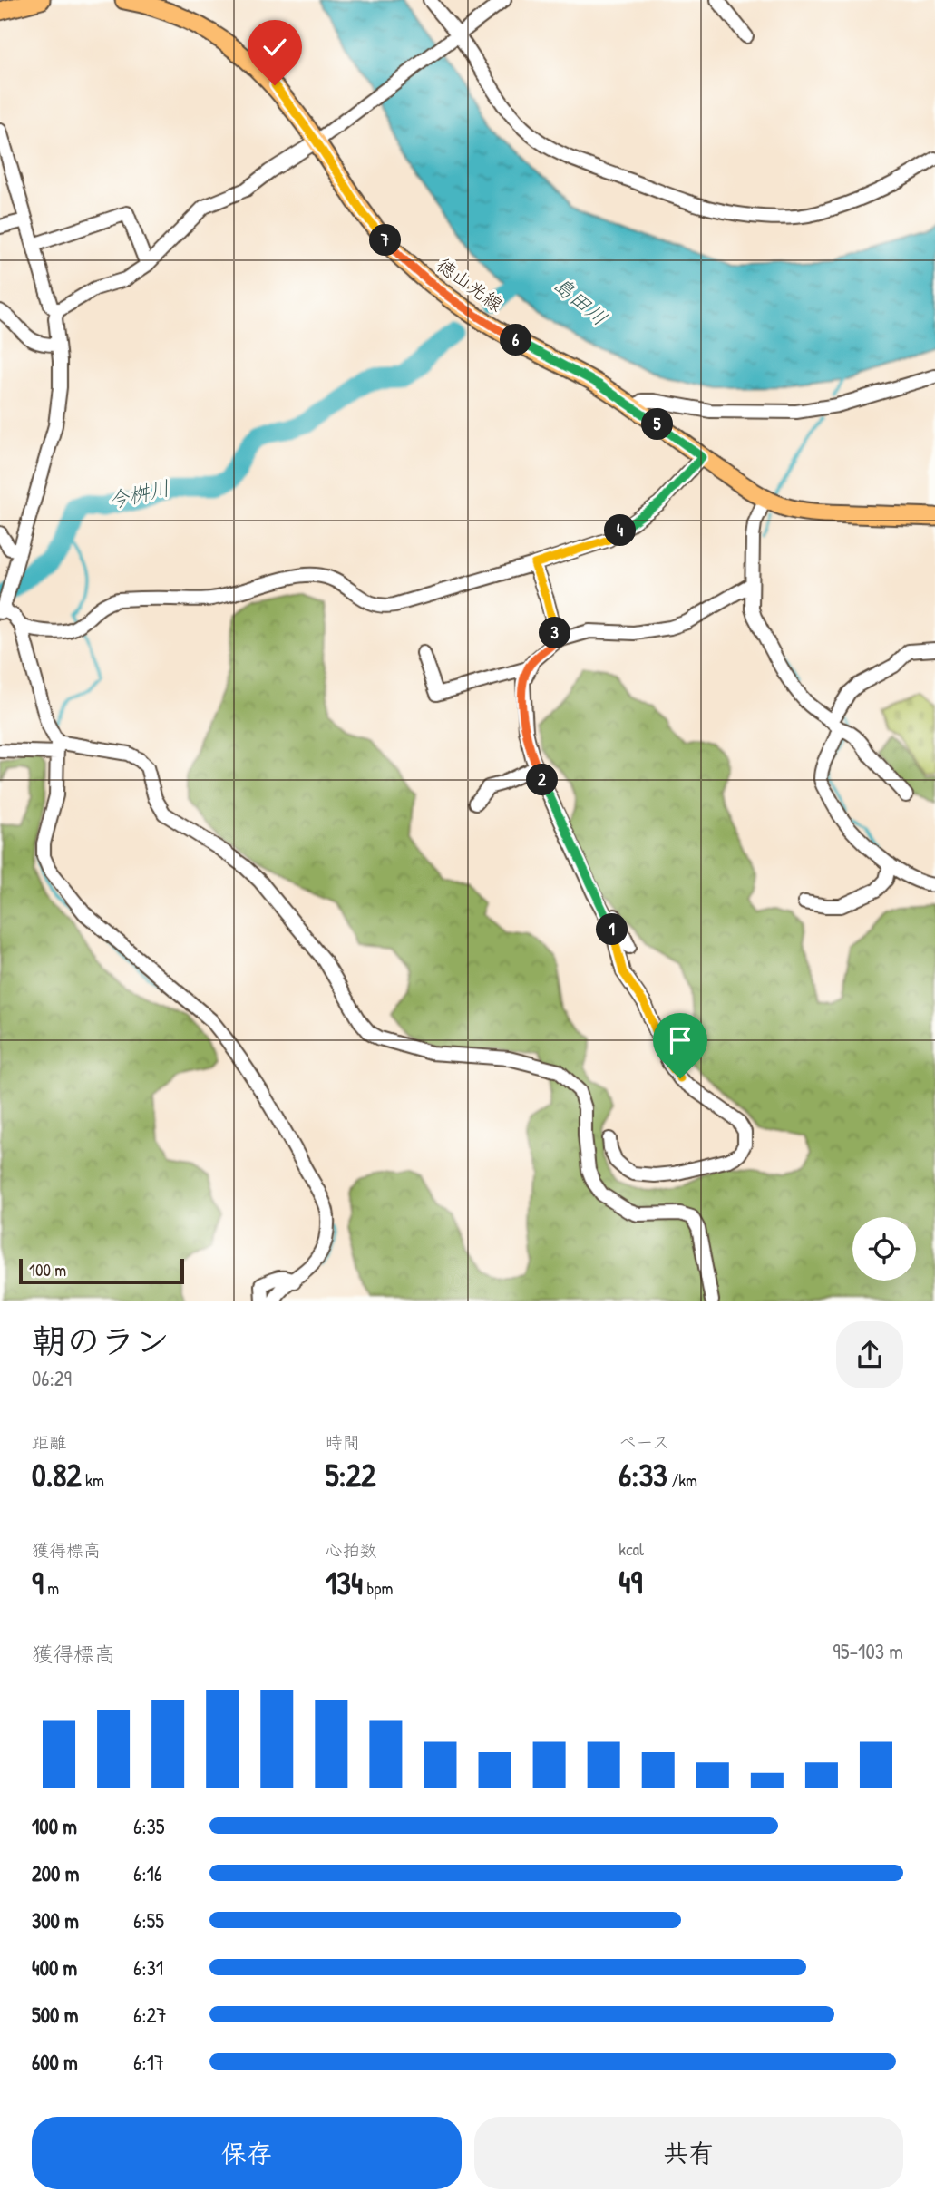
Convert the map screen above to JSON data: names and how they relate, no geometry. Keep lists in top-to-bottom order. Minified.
{"streets":{"main road":["徳山光線"]},"water":["島田川","今桝川"],"scale_bar":"100 m","page":{"pins":["7","6","5","4","3","2","1"],"scale":"100 m","heading":["朝のラン","06:29"],"stats":[["距離","0.82 km"],["時間","5:22"],["ペース","6:33 /km"],["獲得標高","9 m"],["心拍数","134 bpm"],["kcal","49"]],"chart":["獲得標高","95–103 m"],"list":[{"name":"100 m","note":"6:35"},{"name":"200 m","note":"6:16"},{"name":"300 m","note":"6:55"},{"name":"400 m","note":"6:31"},{"name":"500 m","note":"6:27"},{"name":"600 m","note":"6:17"}],"buttons":["保存","共有"]}}
